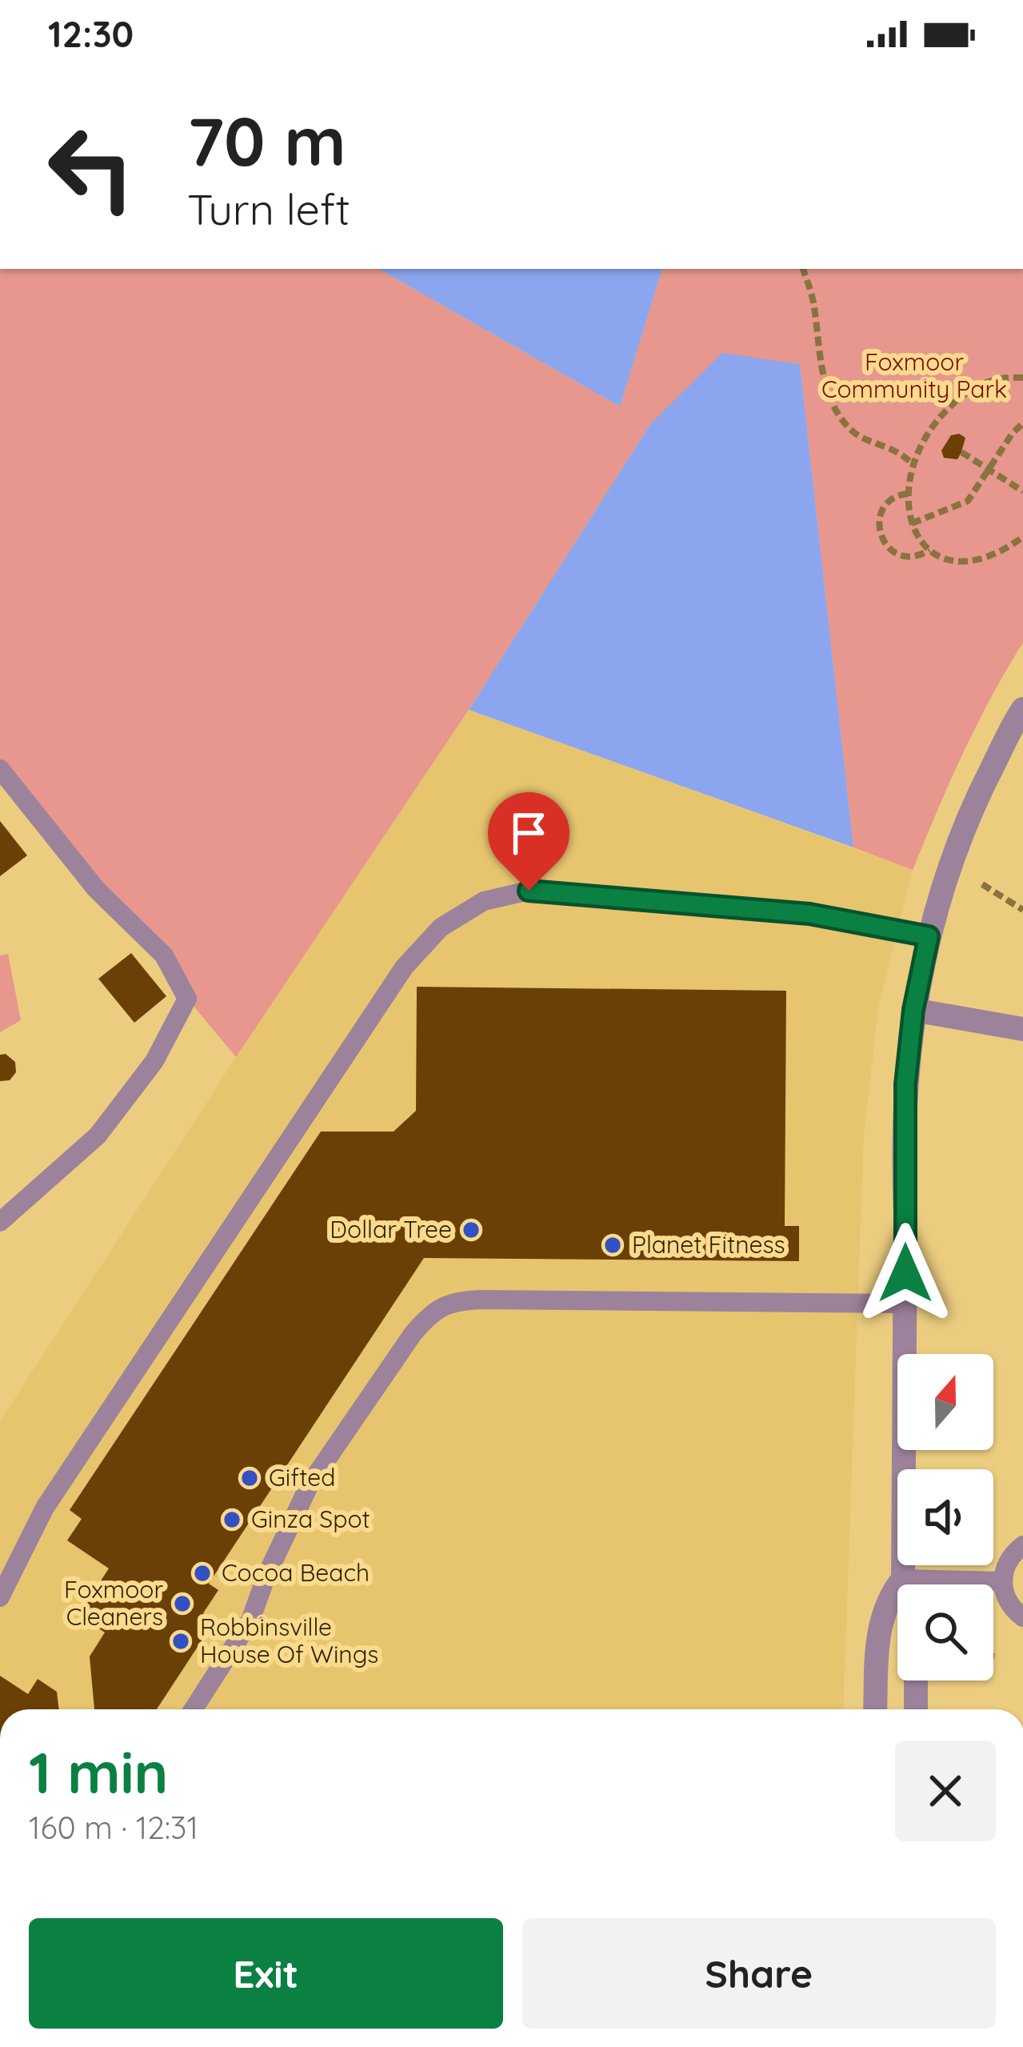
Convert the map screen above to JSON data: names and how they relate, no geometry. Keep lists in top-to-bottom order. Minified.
{"parks":["Foxmoor Community Park"],"places":["Dollar Tree","Planet Fitness","Gifted","Ginza Spot","Cocoa Beach","Foxmoor Cleaners","Robbinsville House Of Wings"],"north":"top","page":{"status":"12:30","turn":["70 m","Turn left"],"heading":["1 min","160 m · 12:31"],"buttons":["Exit","Share"]}}
